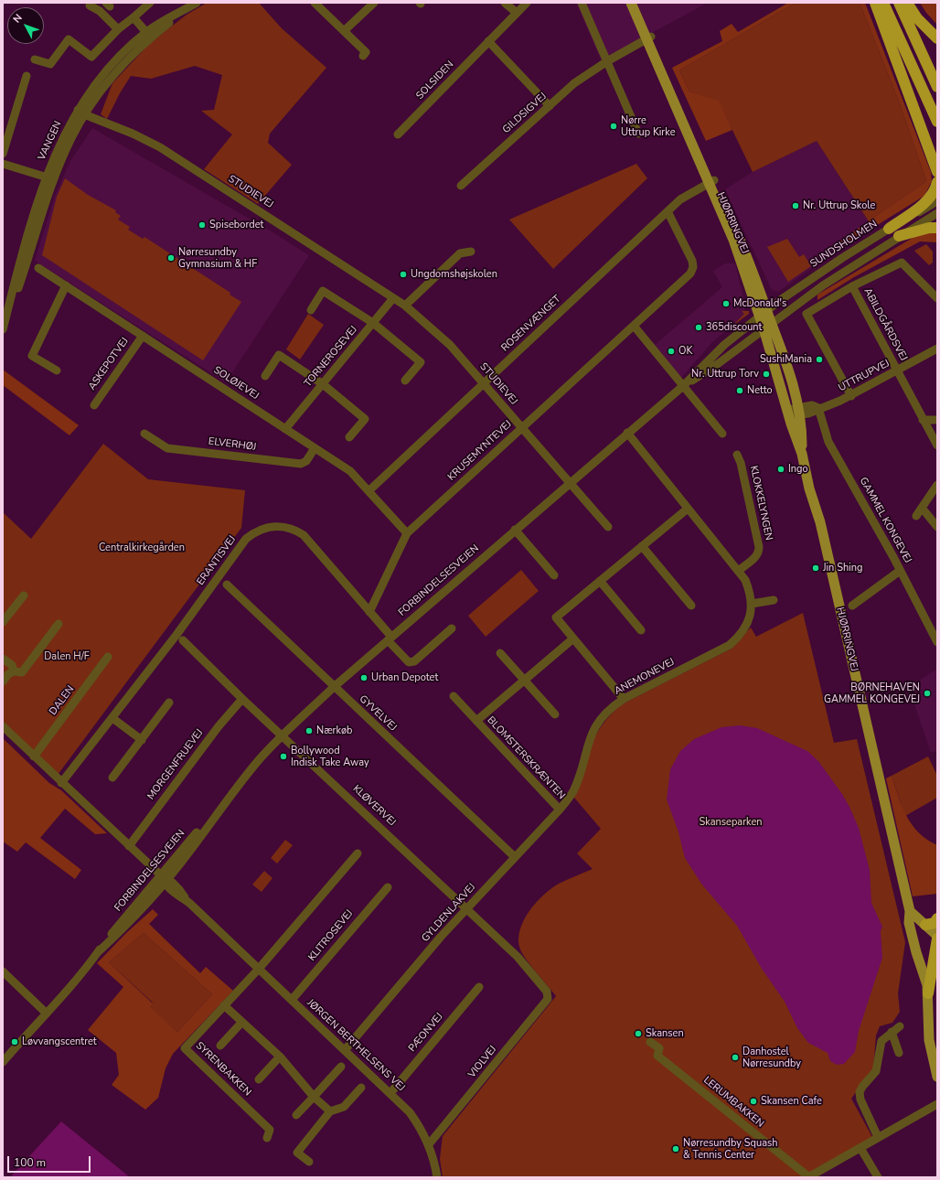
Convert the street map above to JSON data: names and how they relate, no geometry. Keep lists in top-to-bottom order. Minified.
{"streets":{"main road":["HJØRRINGVEJ"],"street":["SOLSIDEN","GILDSIGVEJ","VANGEN","STUDIEVEJ","SUNDSHOLMEN","ROSENVÆNGET","ABILDGÅRDSVEJ","TORNEROSEVEJ","ASKEPOTVEJ","UTTRUPVEJ","SOLØJEVEJ","ELVERHØJ","KRUSEMYNTEVEJ","KLOKKELYNGEN","GAMMEL KONGEVEJ","ERANTISVEJ","FORBINDELSESVEJEN","ANEMONEVEJ","DALEN","GYVELVEJ","BLOMSTERSKRÆNTEN","MORGENFRUEVEJ","KLØVERVEJ","GYLDENLAKVEJ","KLITROSEVEJ","PÆONVEJ","JØRGEN BERTHELSENS VEJ","VIOLVEJ","SYRENBAKKEN","LERUMBAKKEN"]},"crossings":[["GILDSIGVEJ","HJØRRINGVEJ"],["VANGEN","STUDIEVEJ"],["STUDIEVEJ","ROSENVÆNGET"],["STUDIEVEJ","TORNEROSEVEJ"],["STUDIEVEJ","KRUSEMYNTEVEJ"],["STUDIEVEJ","FORBINDELSESVEJEN"],["HJØRRINGVEJ","SUNDSHOLMEN"],["HJØRRINGVEJ","ROSENVÆNGET"],["HJØRRINGVEJ","UTTRUPVEJ"],["HJØRRINGVEJ","FORBINDELSESVEJEN"],["SUNDSHOLMEN","FORBINDELSESVEJEN"],["ROSENVÆNGET","SOLØJEVEJ"],["ROSENVÆNGET","KRUSEMYNTEVEJ"],["ABILDGÅRDSVEJ","UTTRUPVEJ"],["TORNEROSEVEJ","SOLØJEVEJ"],["ASKEPOTVEJ","SOLØJEVEJ"],["UTTRUPVEJ","GAMMEL KONGEVEJ"],["SOLØJEVEJ","ELVERHØJ"],["SOLØJEVEJ","KRUSEMYNTEVEJ"],["KRUSEMYNTEVEJ","ERANTISVEJ"],["KLOKKELYNGEN","ANEMONEVEJ"],["ERANTISVEJ","FORBINDELSESVEJEN"],["ERANTISVEJ","JØRGEN BERTHELSENS VEJ"],["FORBINDELSESVEJEN","ANEMONEVEJ"],["FORBINDELSESVEJEN","GYVELVEJ"],["FORBINDELSESVEJEN","KLØVERVEJ"],["FORBINDELSESVEJEN","JØRGEN BERTHELSENS VEJ"],["ANEMONEVEJ","GYLDENLAKVEJ"],["GYVELVEJ","GYLDENLAKVEJ"],["BLOMSTERSKRÆNTEN","GYLDENLAKVEJ"],["MORGENFRUEVEJ","KLØVERVEJ"],["MORGENFRUEVEJ","JØRGEN BERTHELSENS VEJ"],["KLØVERVEJ","GYLDENLAKVEJ"],["KLØVERVEJ","VIOLVEJ"],["GYLDENLAKVEJ","JØRGEN BERTHELSENS VEJ"],["KLITROSEVEJ","JØRGEN BERTHELSENS VEJ"],["PÆONVEJ","JØRGEN BERTHELSENS VEJ"],["JØRGEN BERTHELSENS VEJ","VIOLVEJ"],["JØRGEN BERTHELSENS VEJ","SYRENBAKKEN"]],"parks":["Centralkirkegården","Dalen H/F","Skanseparken"],"places":["Nørre Uttrup Kirke","Nr. Uttrup Skole","Spisebordet","Nørresundby Gymnasium & HF","Ungdomshøjskolen","McDonald's","365discount","OK","SushiMania","Nr. Uttrup Torv","Netto","Ingo","Jin Shing","Urban Depotet","BØRNEHAVEN GAMMEL KONGEVEJ","Nærkøb","Bollywood Indisk Take Away","Skansen","Løvvangscentret","Danhostel Nørresundby","Skansen Cafe","Nørresundby Squash & Tennis Center"],"scale_bar":"100 m","north":"top left"}
